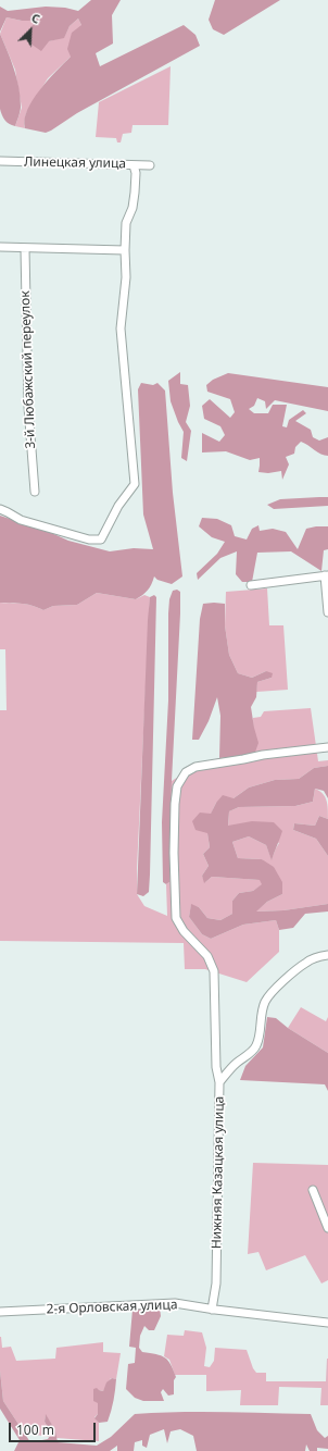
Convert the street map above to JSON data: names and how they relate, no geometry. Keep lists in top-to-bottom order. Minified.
{"streets":{"street":["Линецкая улица","3-й Любажский переулок","Нижняя Казацкая улица","2-я Орловская улица"]},"crossings":[["Нижняя Казацкая улица","2-я Орловская улица"]],"scale_bar":"100 m","north":"top right"}
